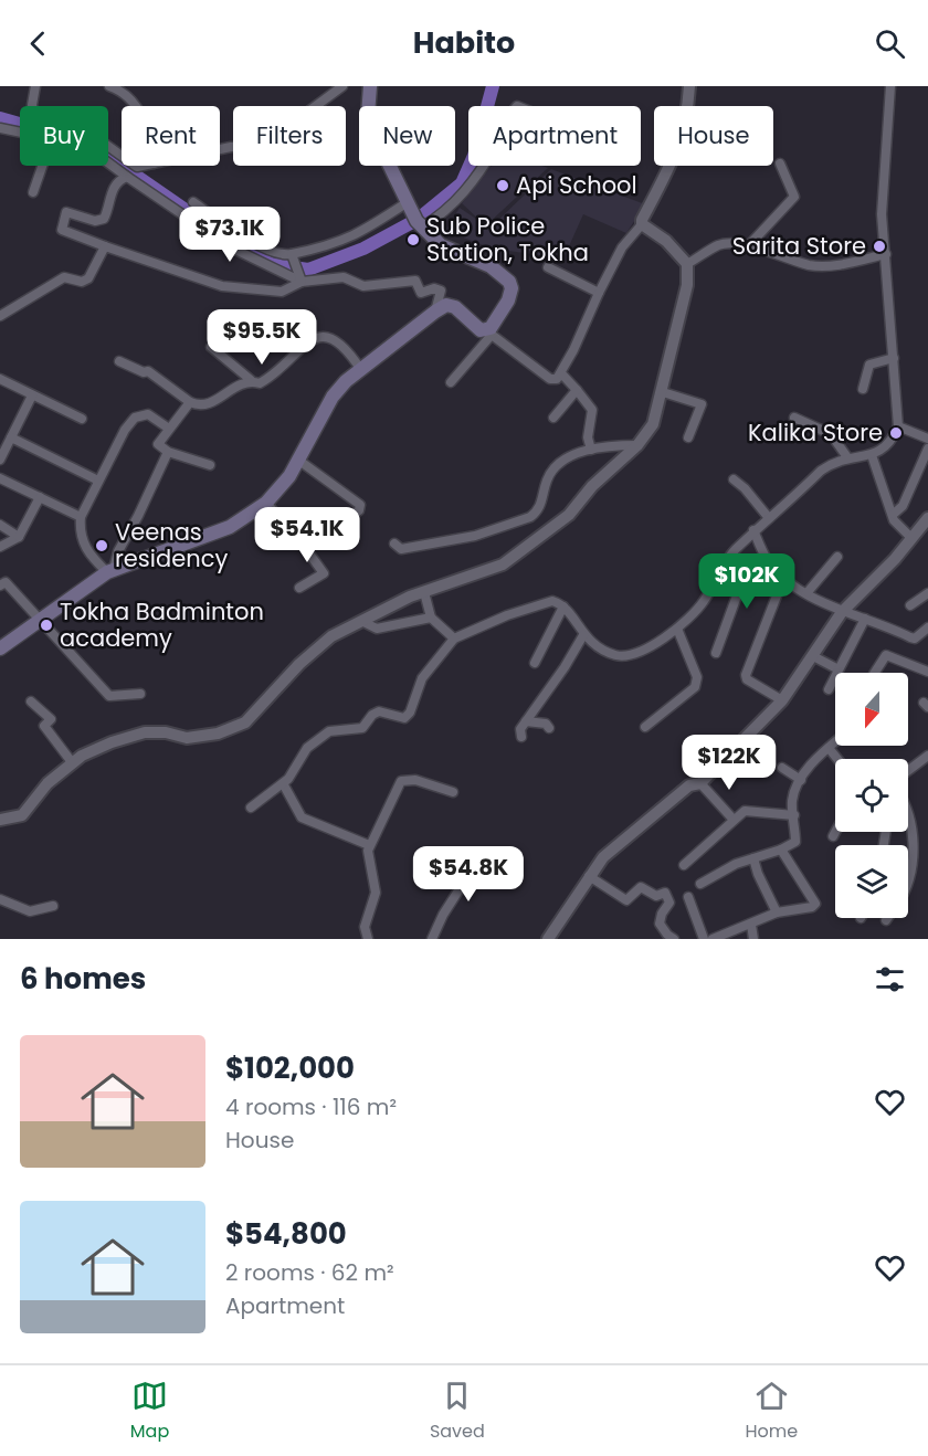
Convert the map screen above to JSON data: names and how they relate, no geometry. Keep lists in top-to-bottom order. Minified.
{"places":["Api School","Sub Police Station, Tokha","Sarita Store","Kalika Store","Veenas residency","Tokha Badminton academy"],"north":"bottom","page":{"header":"Habito","chip":["Buy","Rent","Filters","New","Apartment","House"],"price":["$73.1K","$95.5K","$54.1K","$102K","$122K","$54.8K"],"heading":"6 homes","list":[{"name":"$102,000","note":"4 rooms · 116 m² · House"},{"name":"$54,800","note":"2 rooms · 62 m² · Apartment"}],"tabs":["Map","Saved","Home"]}}
